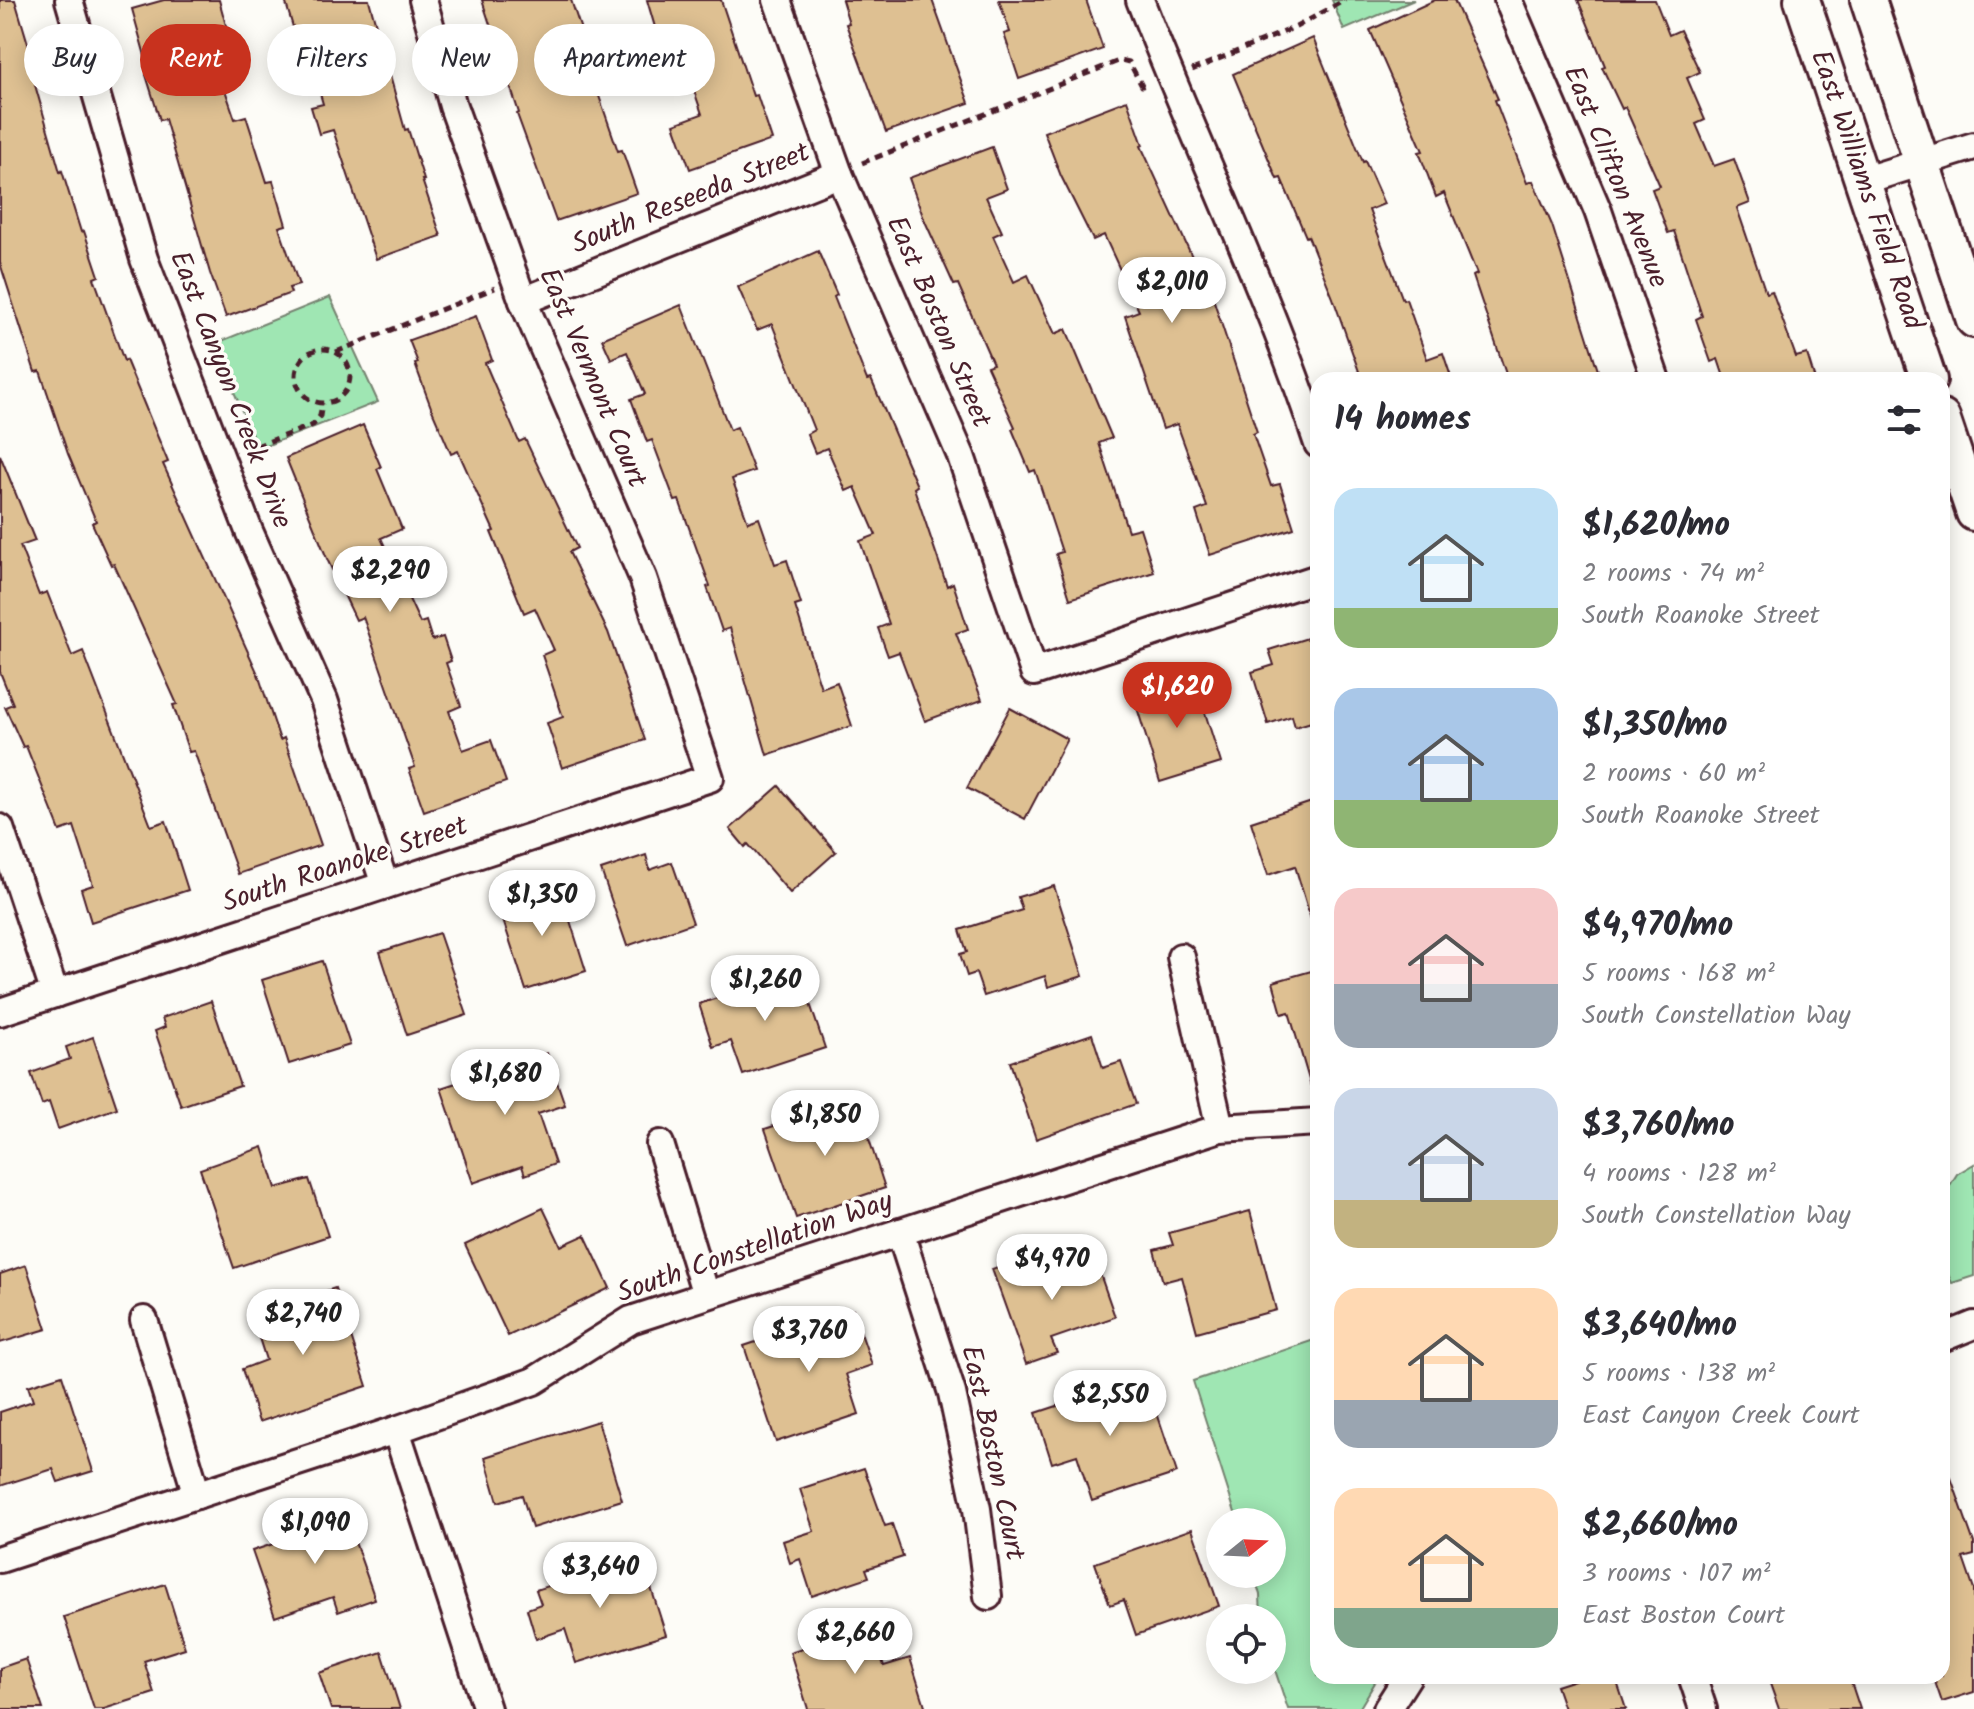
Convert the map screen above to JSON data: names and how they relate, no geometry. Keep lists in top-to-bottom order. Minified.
{"streets":{"main road":["East Williams Field Road"],"street":["East Clifton Avenue","South Reseeda Street","East Boston Street","East Vermont Court","East Canyon Creek Drive","South Roanoke Street","South Constellation Way","East Boston Court"]},"crossings":[["South Reseeda Street","East Boston Street"],["South Reseeda Street","East Vermont Court"],["East Vermont Court","South Roanoke Street"],["East Canyon Creek Drive","South Roanoke Street"],["South Constellation Way","East Boston Court"]],"north":"right","page":{"chip":["Buy","Rent","Filters","New","Apartment"],"price":["$2,010","$2,290","$1,620","$1,350","$1,260","$1,680","$1,850","$4,970","$2,740","$3,760","$2,550","$1,090","$3,640","$2,660"],"heading":"14 homes","list":[{"name":"$1,620/mo","note":"2 rooms · 74 m² · South Roanoke Street"},{"name":"$1,350/mo","note":"2 rooms · 60 m² · South Roanoke Street"},{"name":"$4,970/mo","note":"5 rooms · 168 m² · South Constellation Way"},{"name":"$3,760/mo","note":"4 rooms · 128 m² · South Constellation Way"},{"name":"$3,640/mo","note":"5 rooms · 138 m² · East Canyon Creek Court"},{"name":"$2,660/mo","note":"3 rooms · 107 m² · East Boston Court"}]}}
